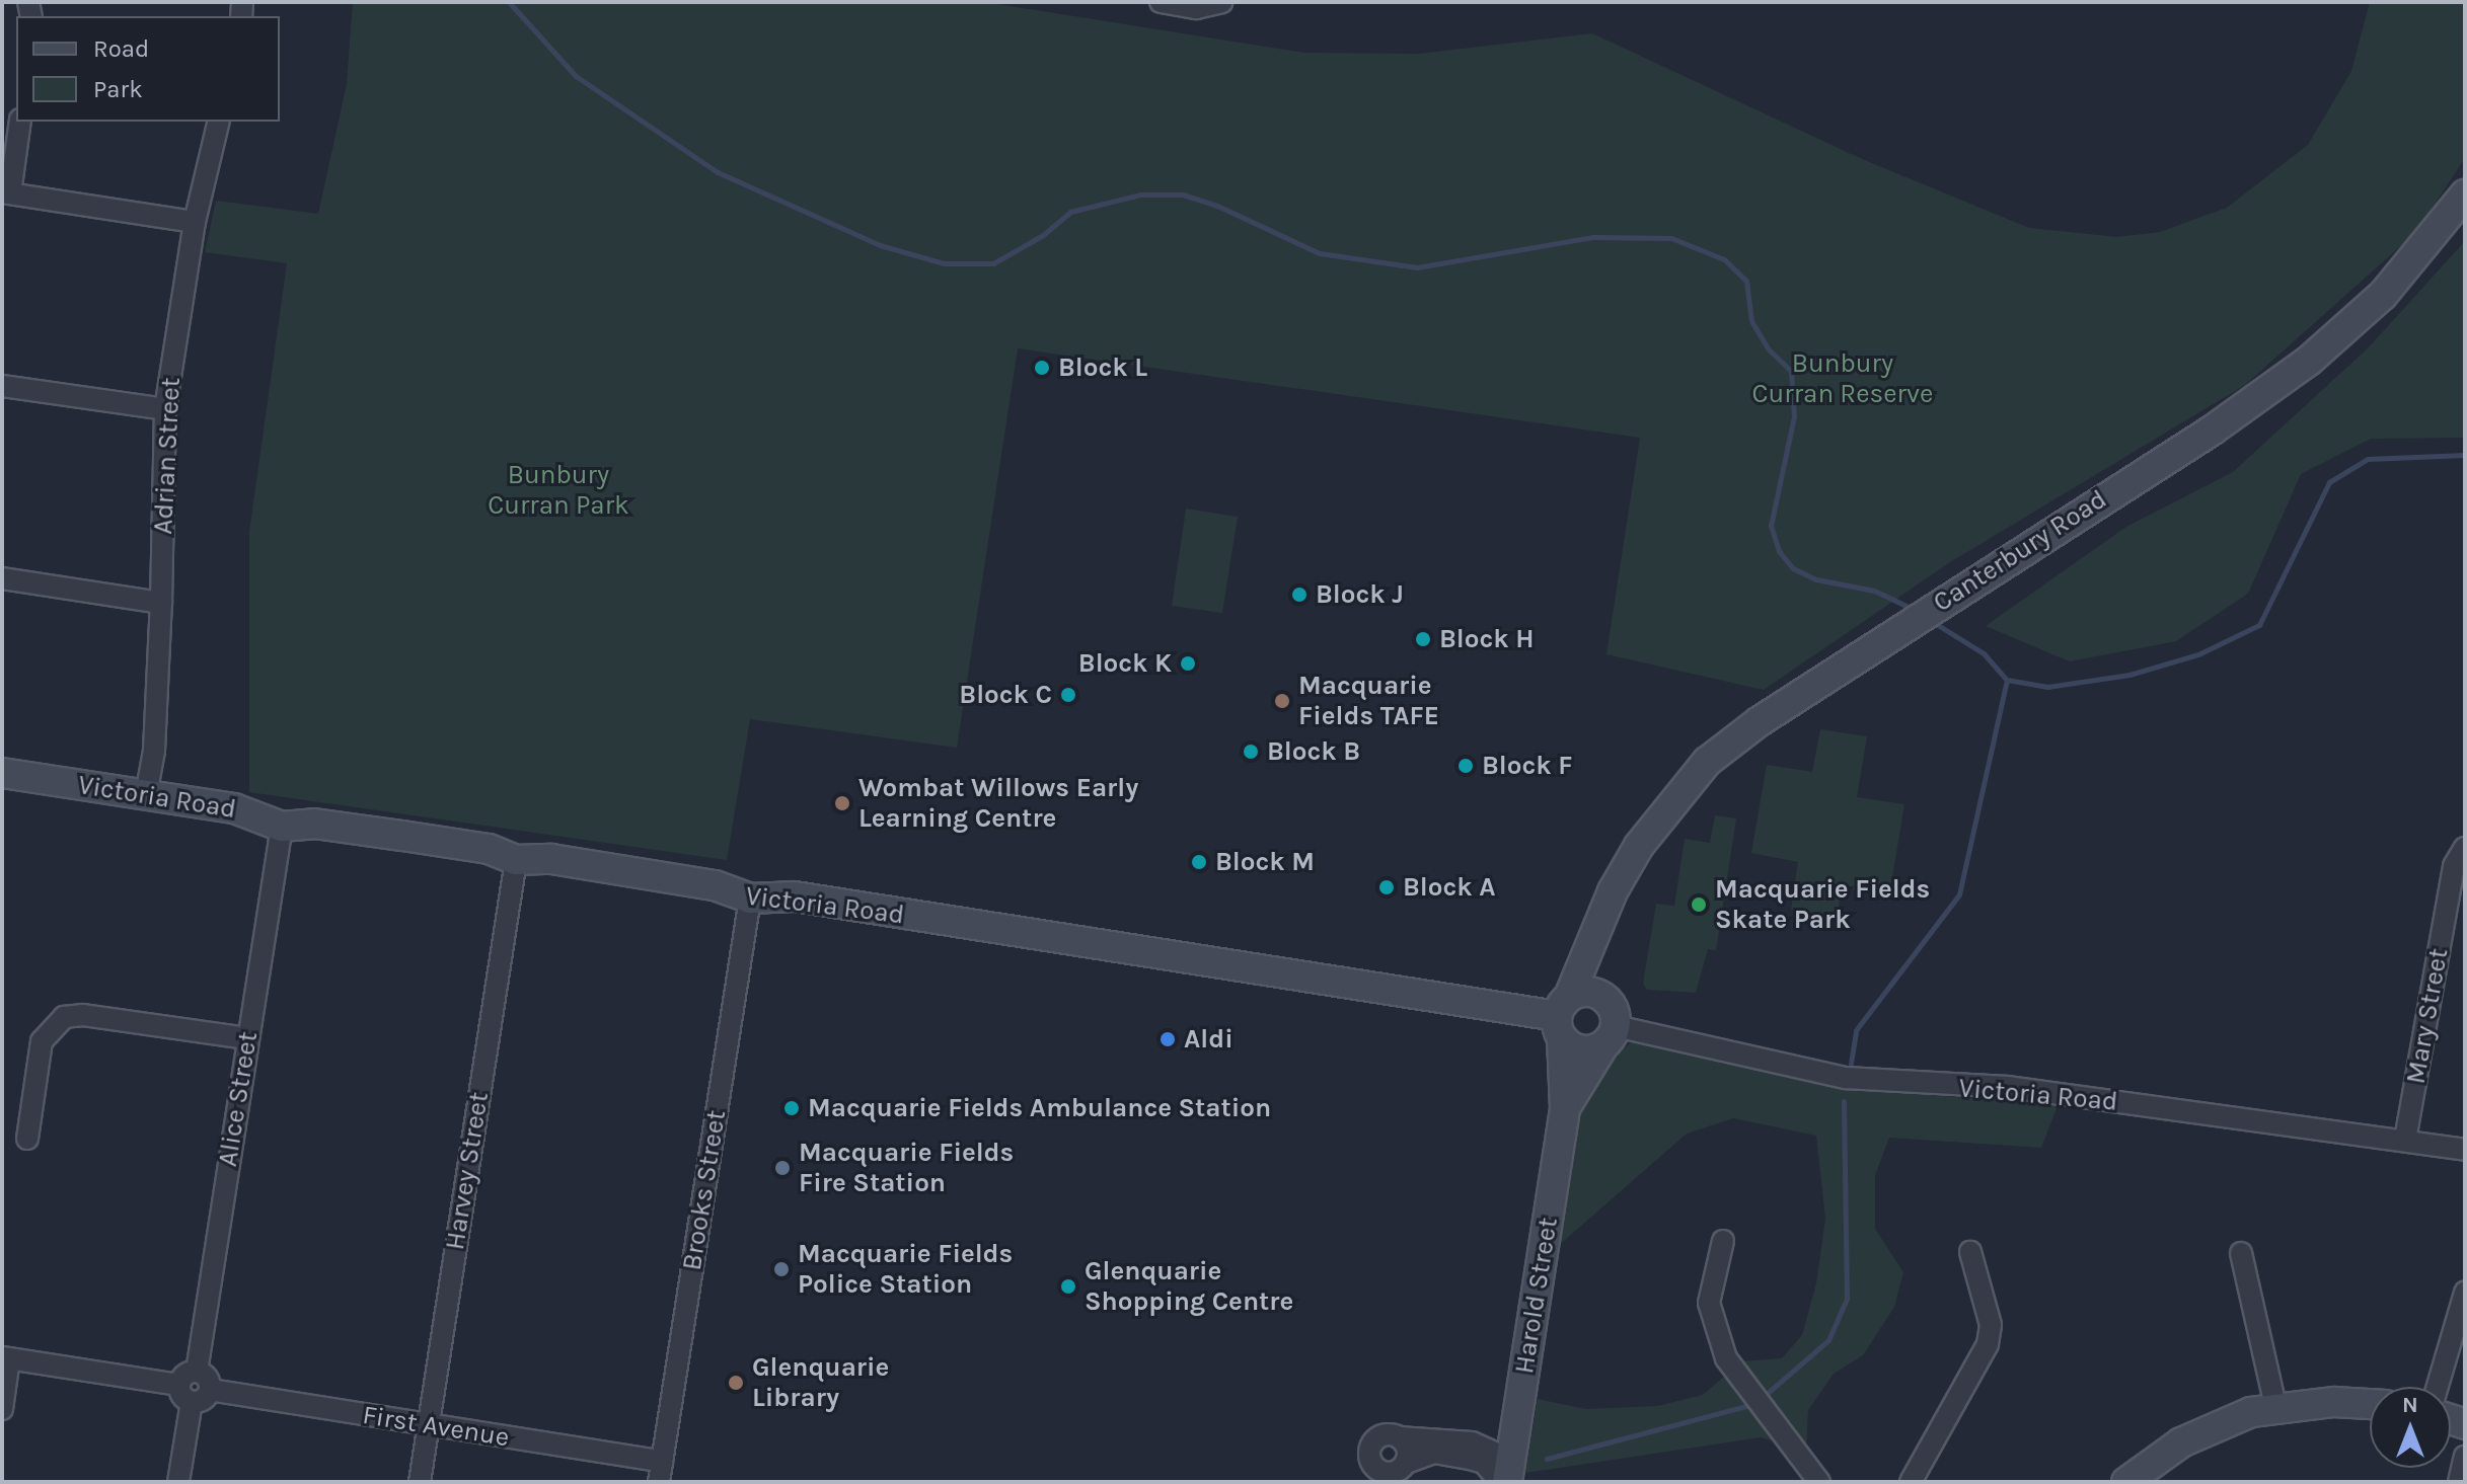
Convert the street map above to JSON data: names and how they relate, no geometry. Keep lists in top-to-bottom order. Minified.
{"streets":{"main road":["Canterbury Road","Victoria Road","Harold Street"],"street":["Adrian Street","Mary Street","Alice Street","Harvey Street","Brooks Street","First Avenue"]},"crossings":[["Adrian Street","Victoria Road"],["Canterbury Road","Victoria Road"],["Canterbury Road","Harold Street"],["Victoria Road","Mary Street"],["Victoria Road","Alice Street"],["Victoria Road","Harvey Street"],["Victoria Road","Brooks Street"],["Victoria Road","Harold Street"],["Alice Street","First Avenue"],["Harvey Street","First Avenue"],["Brooks Street","First Avenue"]],"parks":["Bunbury Curran Reserve","Bunbury Curran Park"],"places":["Block L","Block J","Block H","Block K","Block C","Macquarie Fields TAFE","Block B","Block F","Wombat Willows Early Learning Centre","Block M","Block A","Macquarie Fields Skate Park","Aldi","Macquarie Fields Ambulance Station","Macquarie Fields Fire Station","Macquarie Fields Police Station","Glenquarie Shopping Centre","Glenquarie Library"],"legend":["Road","Park"],"north":"top"}
